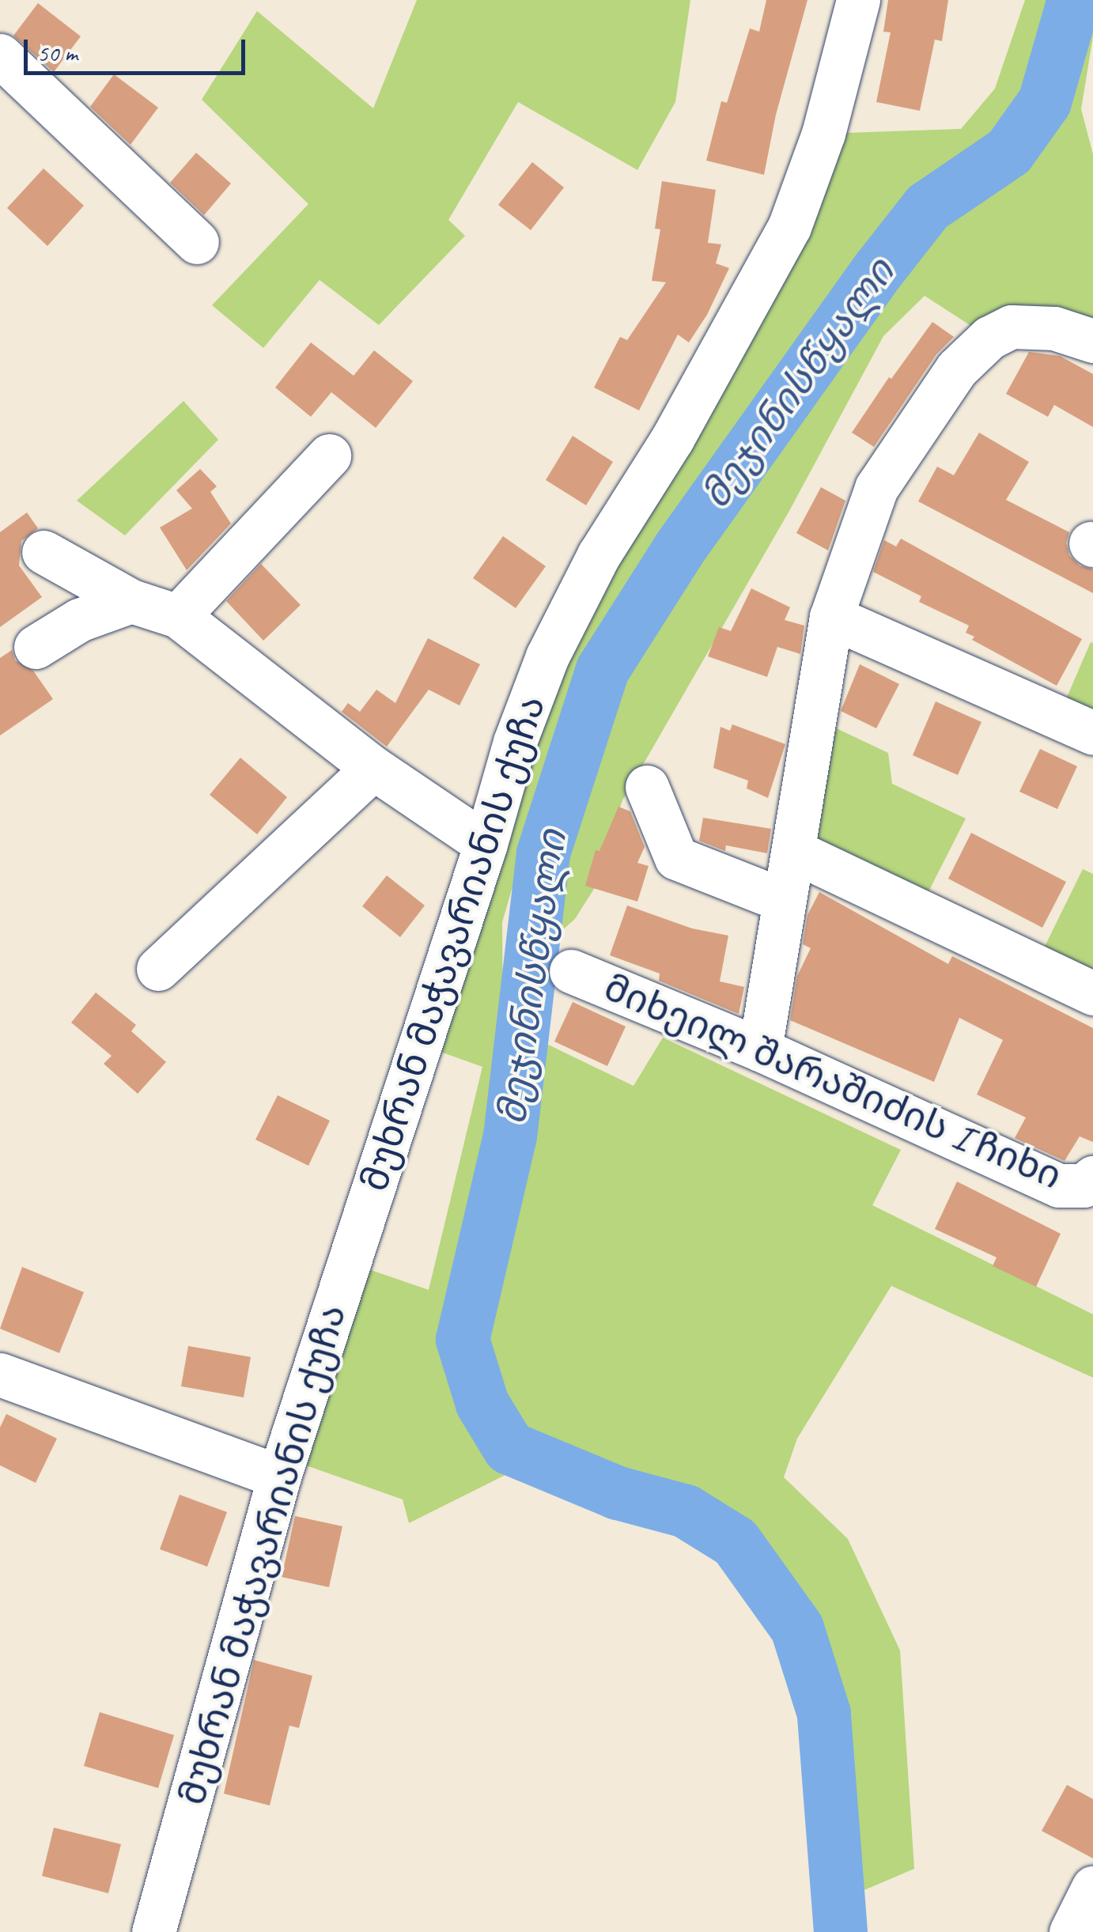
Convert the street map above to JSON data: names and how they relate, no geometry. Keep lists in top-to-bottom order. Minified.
{"streets":{"street":["მუხრან მაჭავარიანის ქუჩა","მიხეილ შარაშიძის I ჩიხი"]},"water":["მეჯინისწყალი"],"scale_bar":"50 m"}
